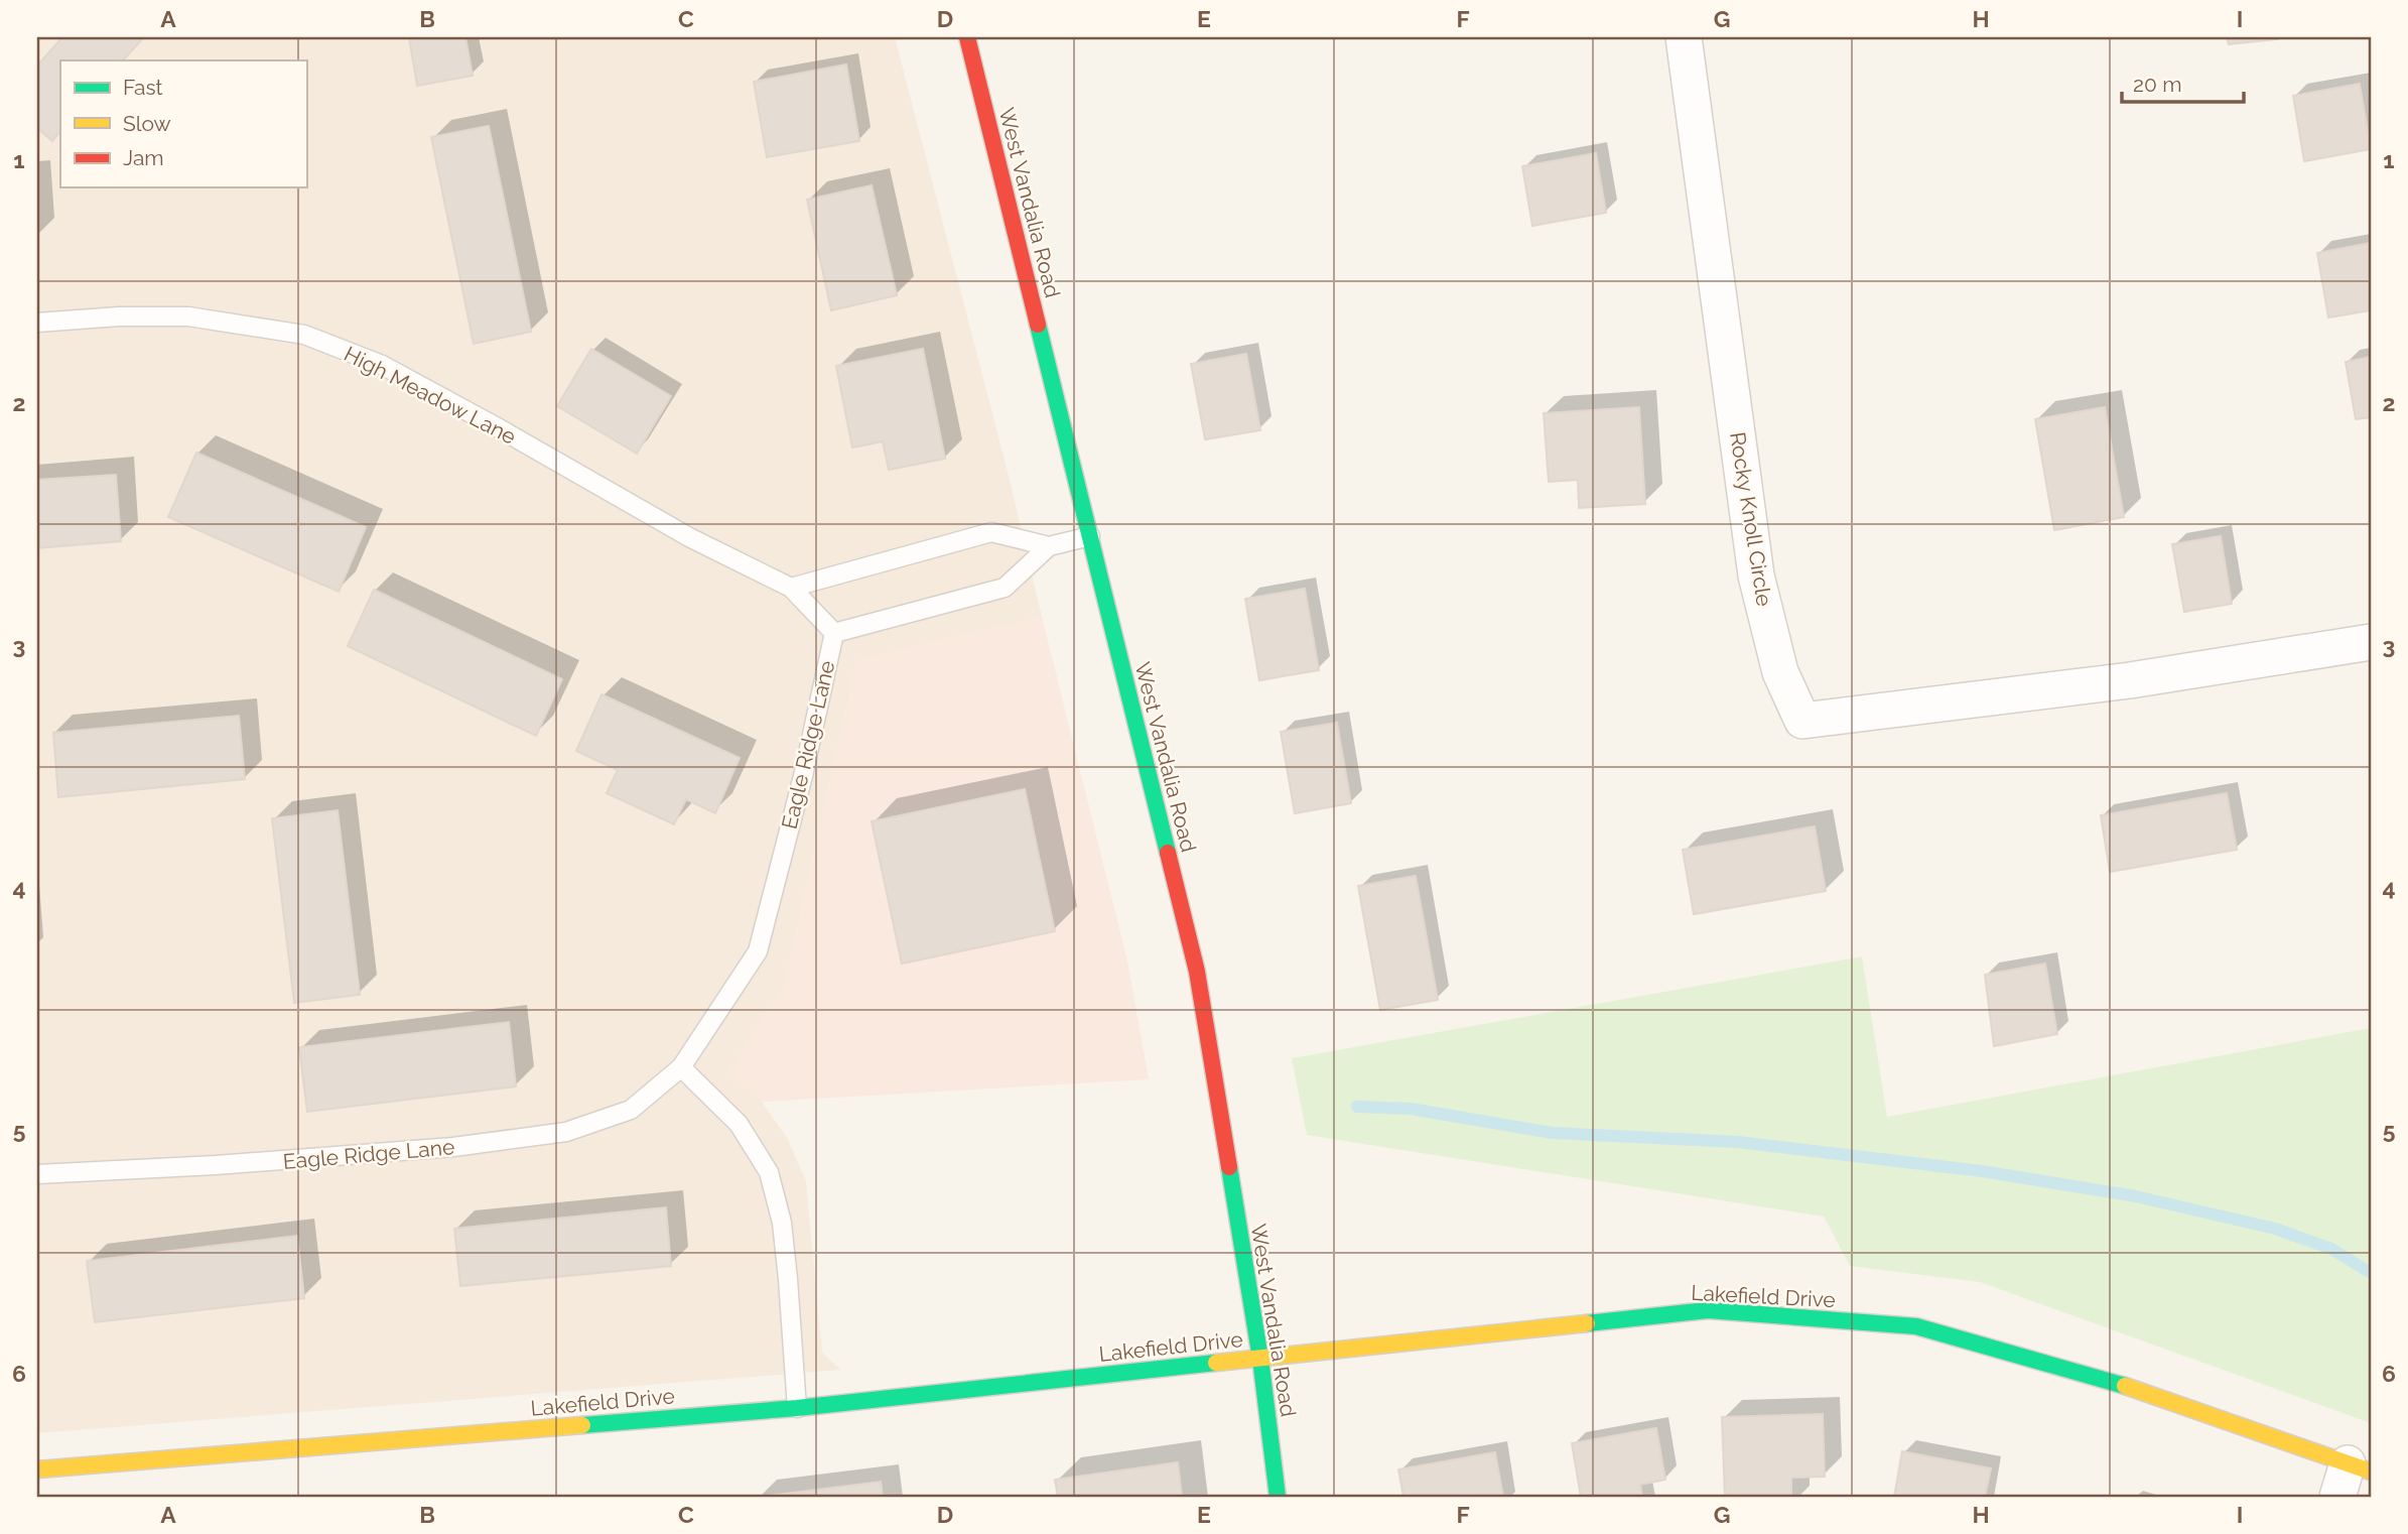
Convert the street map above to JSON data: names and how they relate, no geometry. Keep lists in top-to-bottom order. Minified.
{"streets":{"street":["West Vandalia Road","Rocky Knoll Circle","Lakefield Drive"],"lane":["High Meadow Lane","Eagle Ridge Lane"]},"crossings":[["West Vandalia Road","Lakefield Drive"],["High Meadow Lane","Eagle Ridge Lane"]],"legend":["Fast","Slow","Jam"],"scale_bar":"20 m","grid":{"columns":["A","B","C","D","E","F","G","H","I"],"rows":["1","2","3","4","5","6"]}}
